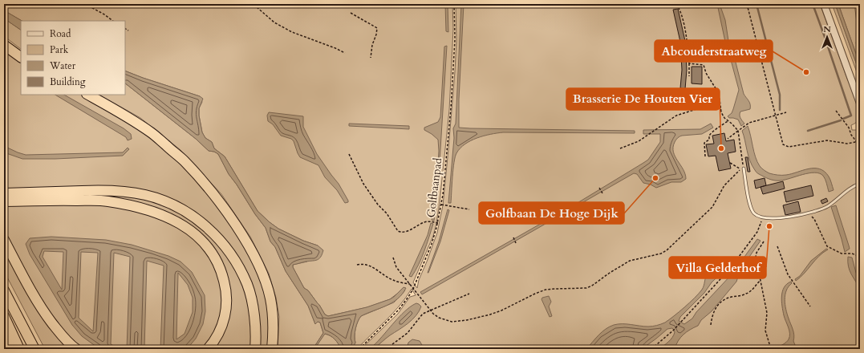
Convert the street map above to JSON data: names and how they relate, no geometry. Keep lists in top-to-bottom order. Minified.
{"streets":{"path":["Golfbaanpad"]},"places":["Abcouderstraatweg","Brasserie De Houten Vier","Golfbaan De Hoge Dijk","Villa Gelderhof"],"legend":["Road","Park","Water","Building"],"north":"top"}
